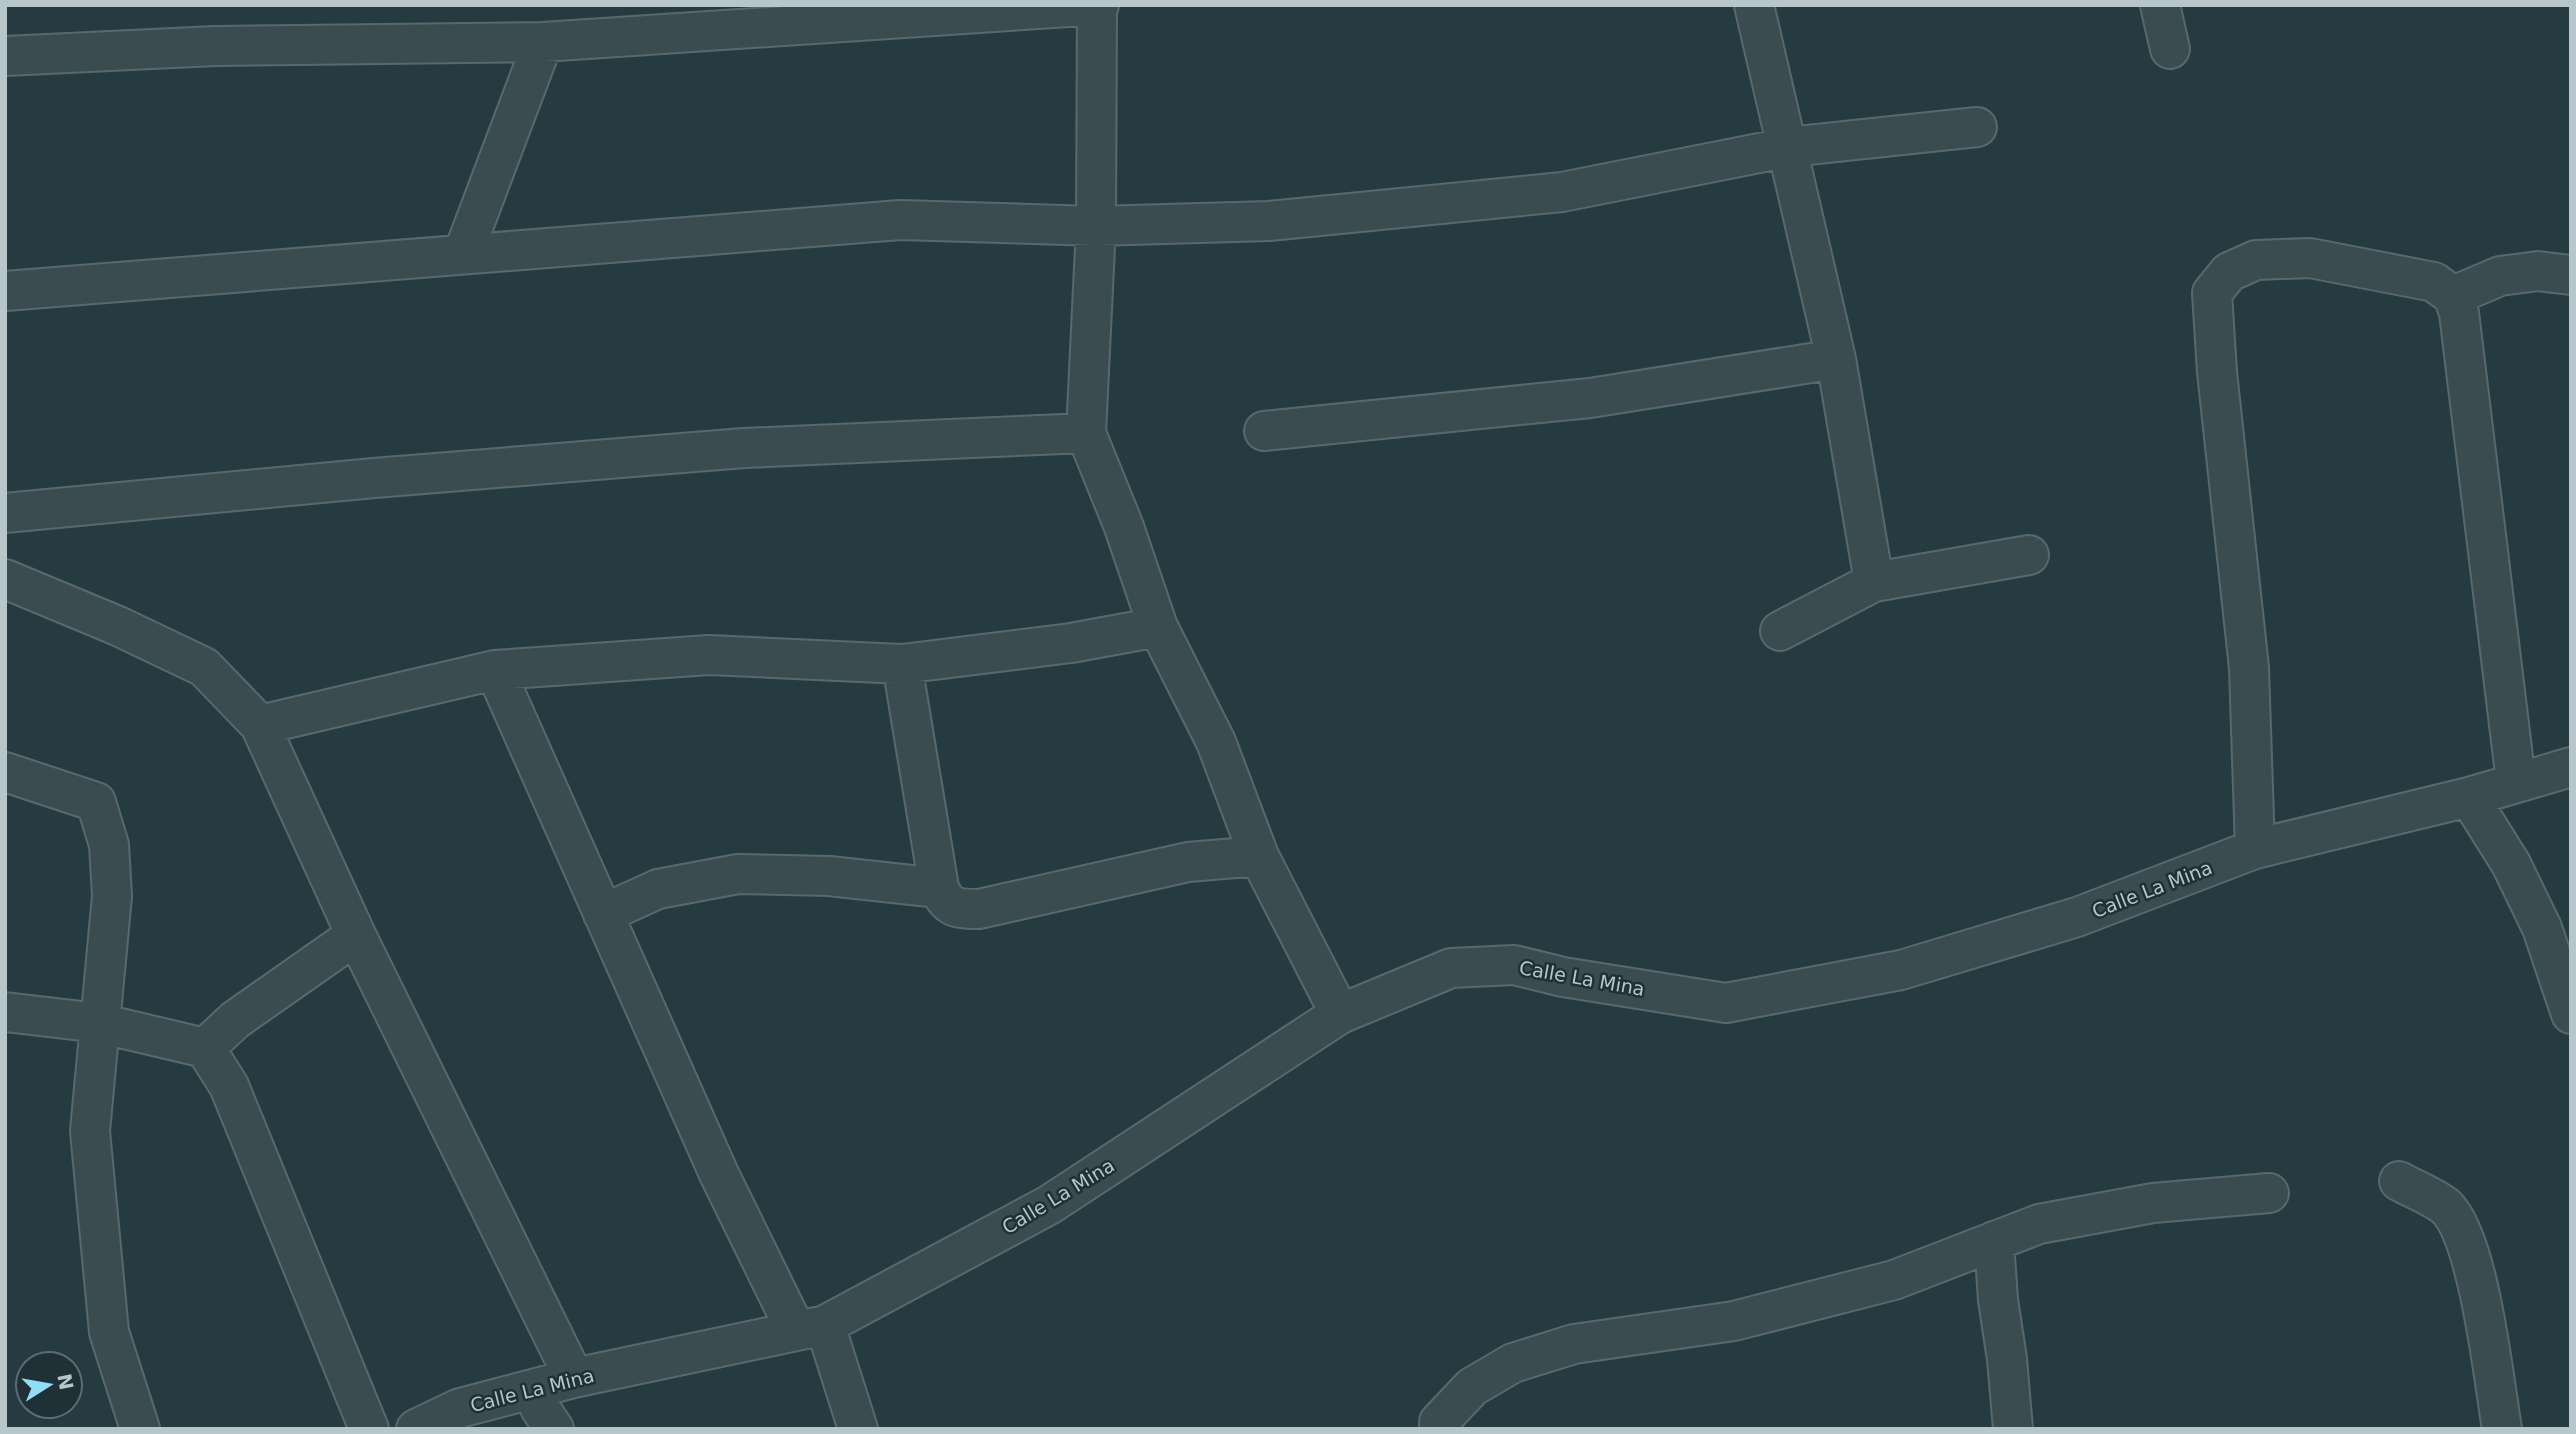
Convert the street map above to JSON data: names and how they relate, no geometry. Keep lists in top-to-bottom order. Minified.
{"streets":{"street":["Calle La Mina"]},"north":"right"}
